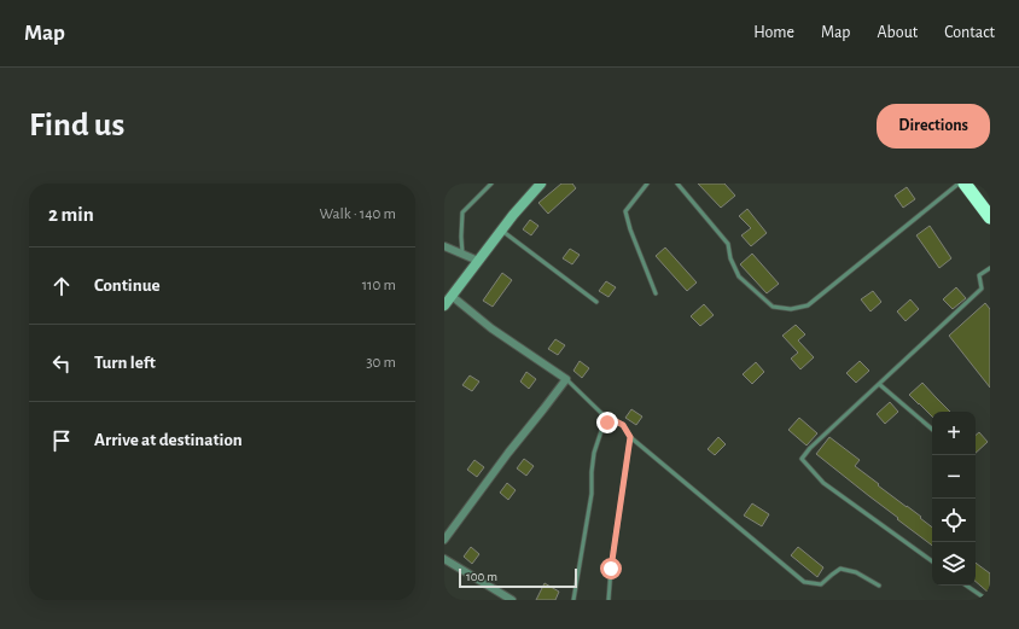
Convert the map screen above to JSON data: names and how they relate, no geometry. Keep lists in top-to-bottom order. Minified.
{"scale_bar":"100 m","page":{"header":"Map","nav":["Home","Map","About","Contact"],"buttons":"Directions","title":"Find us","heading":["2 min","Walk · 140 m"],"list":[["Continue","110 m"],["Turn left","30 m"],"Arrive at destination"],"map_buttons":["+","−"],"scale":"100 m"}}
